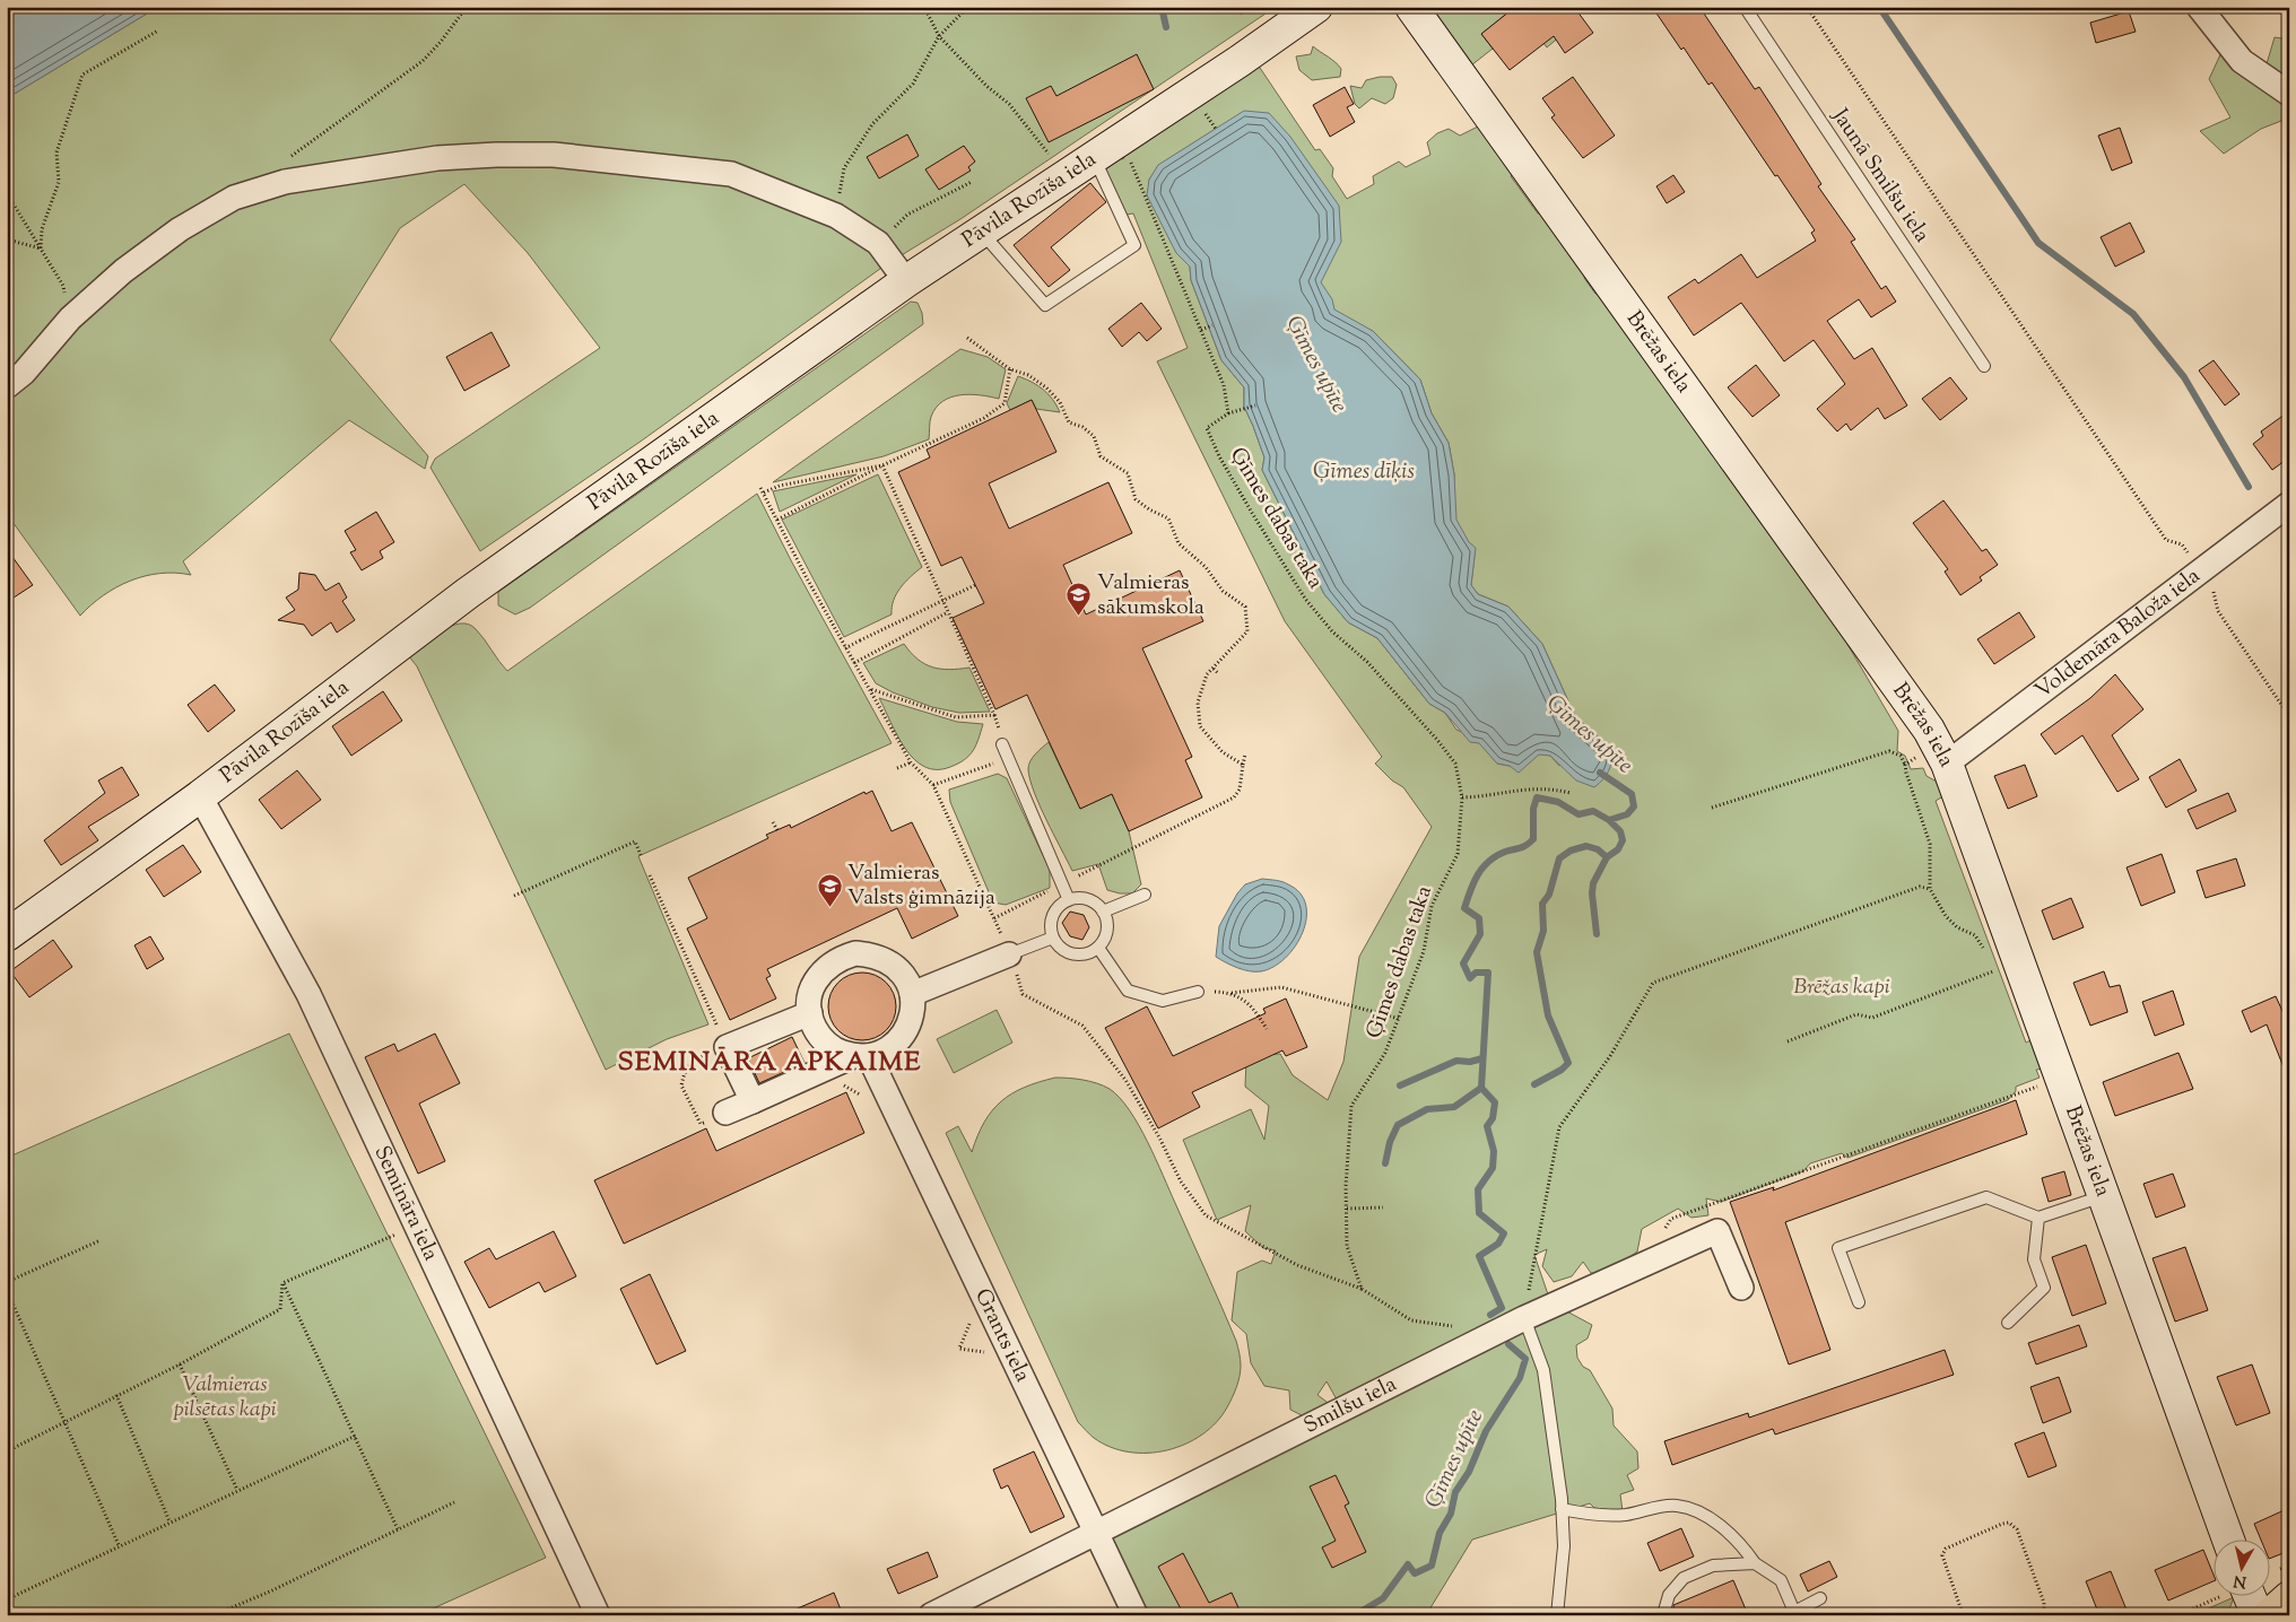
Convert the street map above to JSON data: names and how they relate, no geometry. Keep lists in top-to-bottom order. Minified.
{"streets":{"street":["Pāvila Rozīša iela","Brēžas iela","Voldemāra Baloža iela","Semināra iela","Grants iela","Smilšu iela"],"lane":["Jaunā Smilšu iela"],"path":["Ģīmes dabas taka"]},"crossings":[["Pāvila Rozīša iela","Semināra iela"],["Brēžas iela","Voldemāra Baloža iela"],["Grants iela","Smilšu iela"]],"districts":["SEMINĀRA APKAIME"],"water":["Ģīmes upīte","Ģīmes dīķis"],"parks":["Brēžas kapi","Valmieras pilsētas kapi"],"places":{"school or university":["Valmieras sākumskola","Valmieras Valsts ģimnāzija"]},"north":"bottom"}
